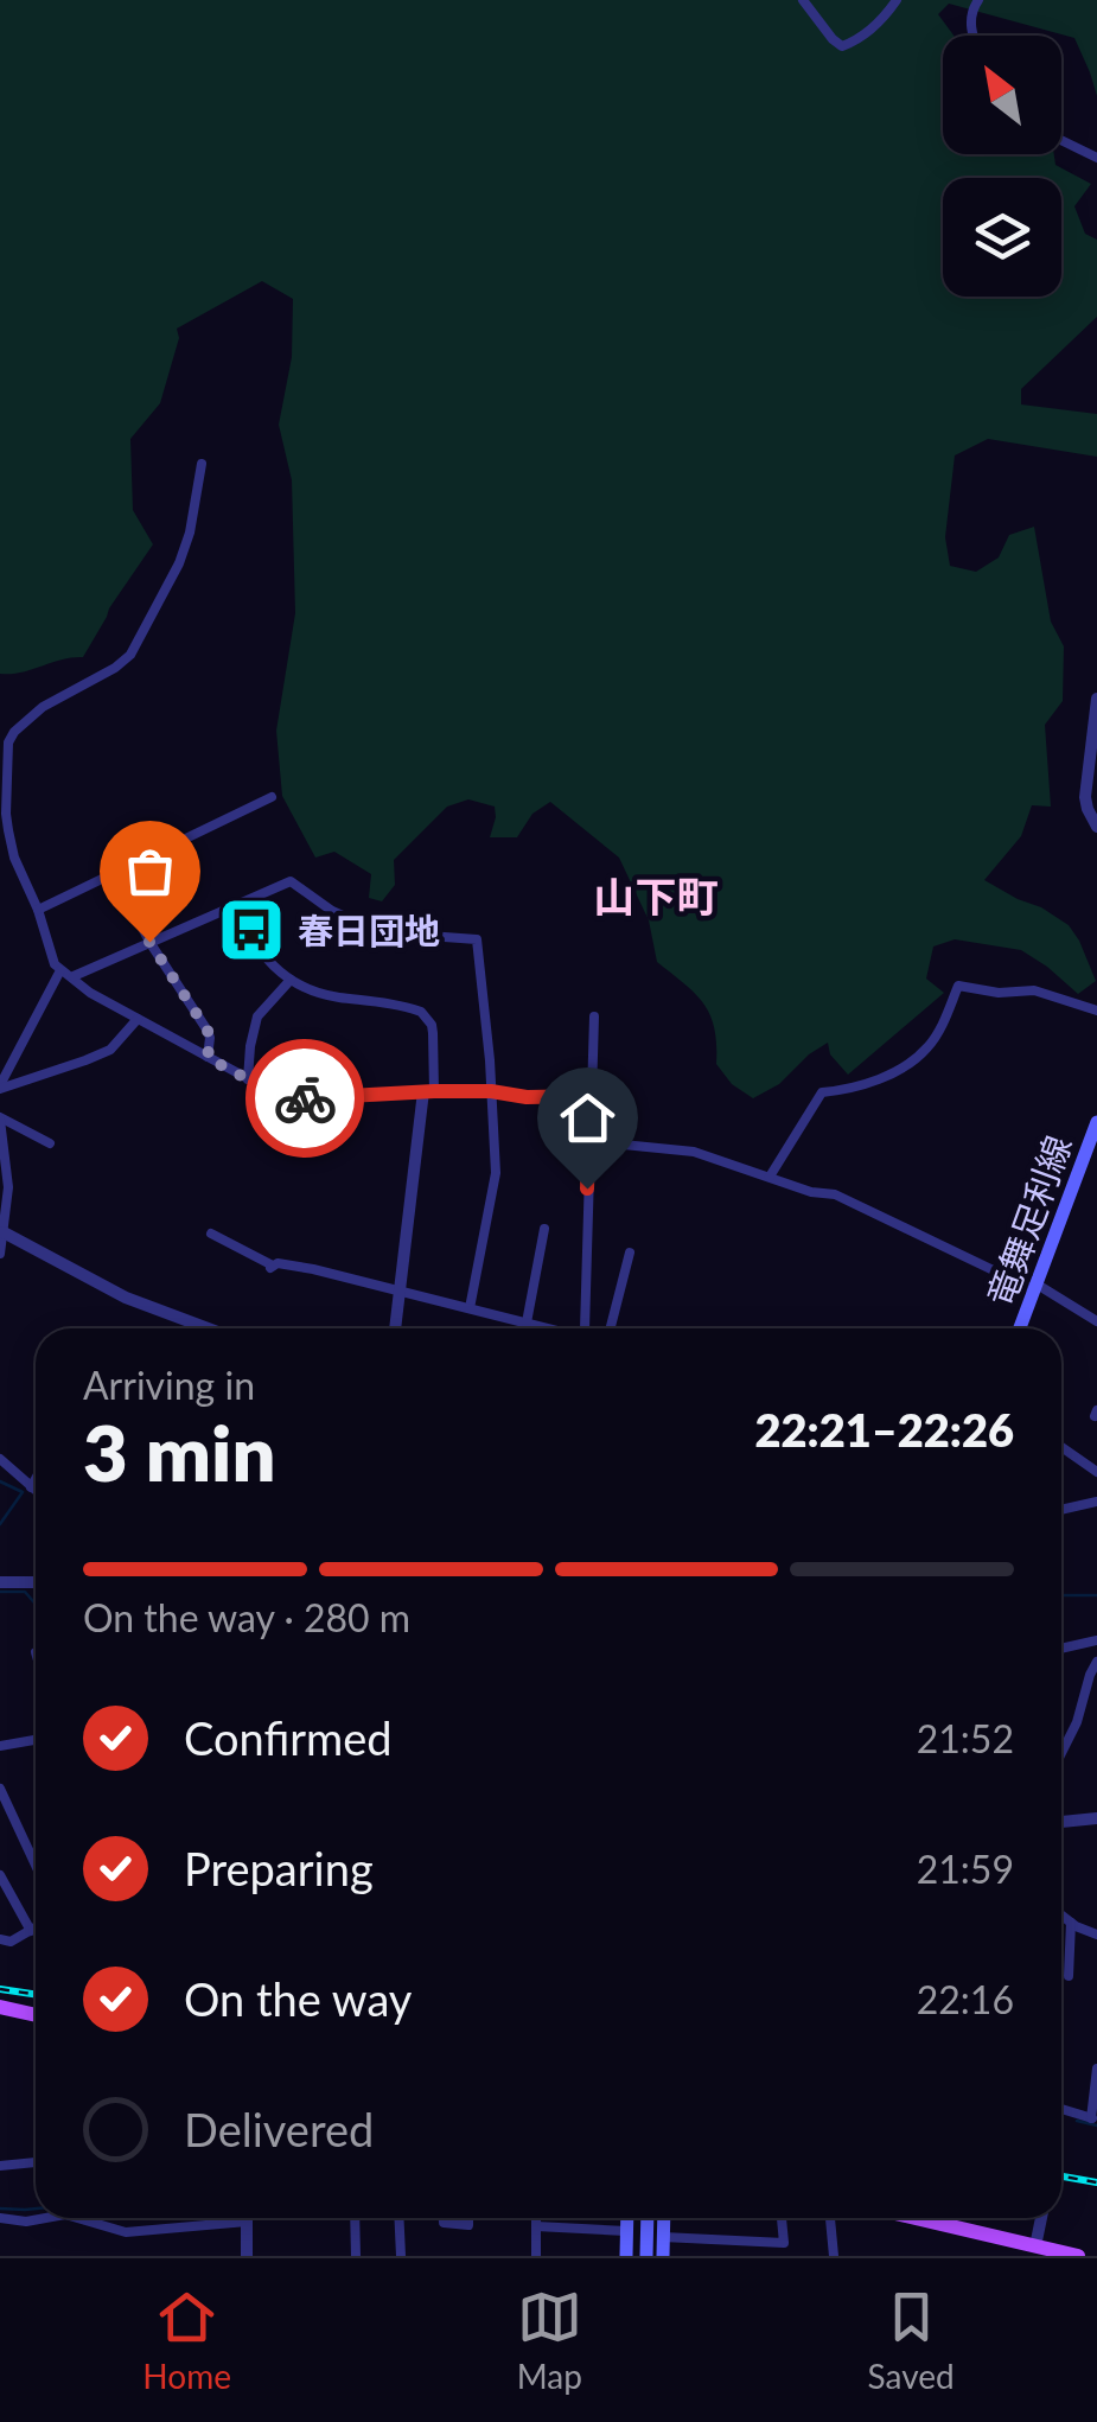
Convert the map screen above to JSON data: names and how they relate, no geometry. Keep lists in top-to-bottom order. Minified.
{"streets":{"main road":["竜舞足利線"]},"districts":["山下町"],"places":{"bus stop":["春日団地"]},"north":"top left","page":{"heading":["3 min","Arriving in","22:21–22:26"],"bar":"On the way · 280 m","list":[["Confirmed","21:52"],["Preparing","21:59"],["On the way","22:16"],"Delivered"],"tabs":["Home","Map","Saved"]}}
